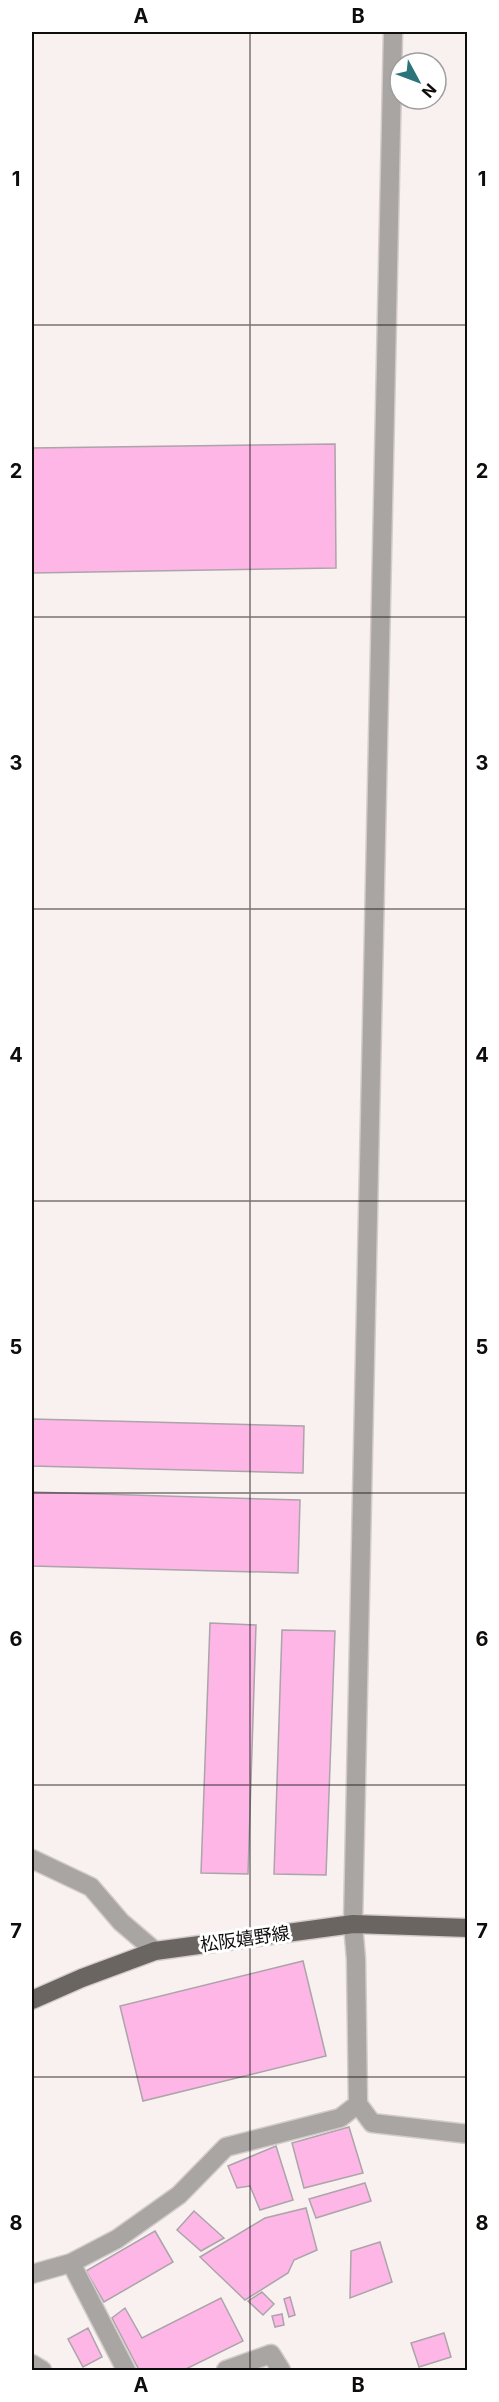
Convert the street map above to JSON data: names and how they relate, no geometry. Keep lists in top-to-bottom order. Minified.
{"streets":{"main road":["松阪嬉野線"]},"north":"bottom right","grid":{"columns":["A","B"],"rows":["1","2","3","4","5","6","7","8"]}}
